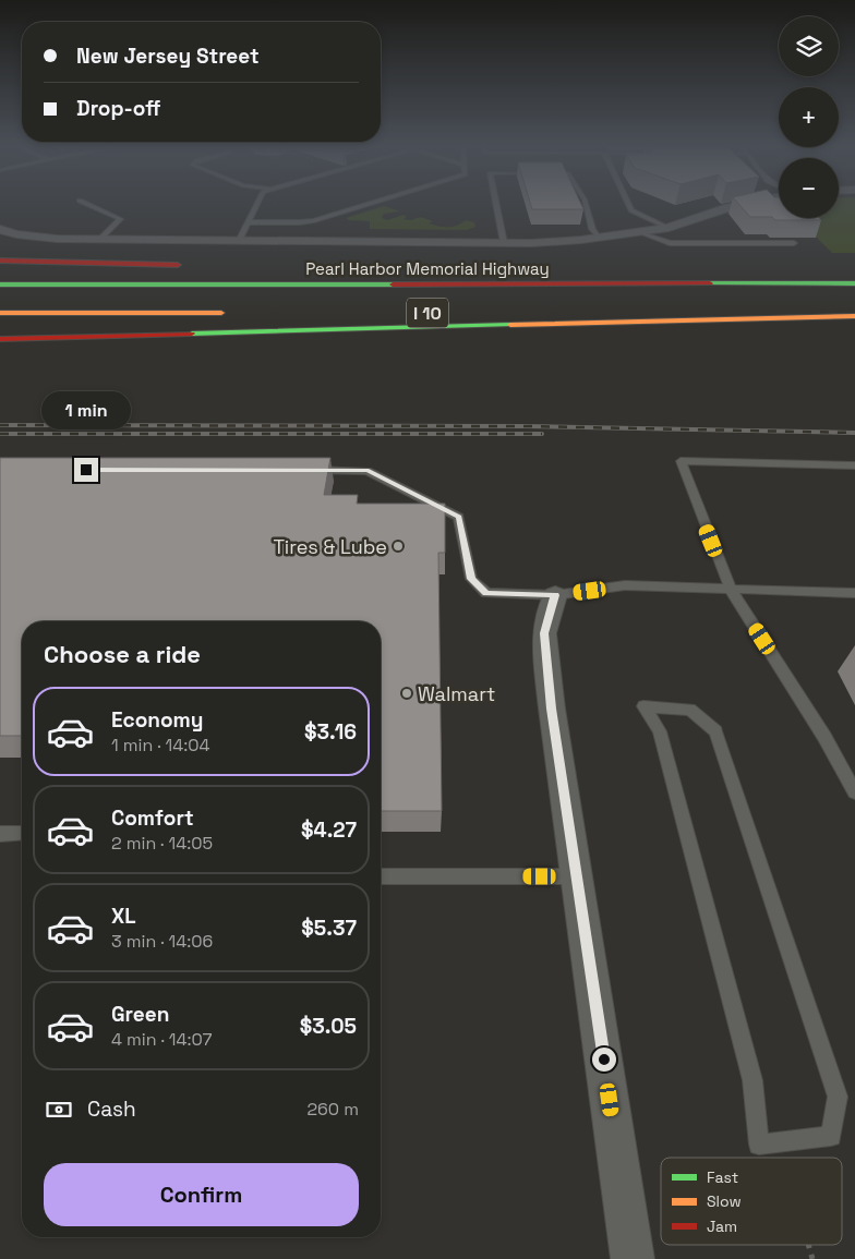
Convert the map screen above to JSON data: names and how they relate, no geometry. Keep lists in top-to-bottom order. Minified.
{"streets":{"highway":["Pearl Harbor Memorial Highway","I 10"]},"places":["Tires & Lube","Walmart"],"legend":["Fast","Slow","Jam"],"page":{"map_buttons":["+","−"],"banner":["New Jersey Street","Drop-off"],"bubble":"1 min","heading":"Choose a ride","list":[{"name":"Economy","note":"1 min · 14:04","value":"$3.16"},{"name":"Comfort","note":"2 min · 14:05","value":"$4.27"},{"name":"XL","note":"3 min · 14:06","value":"$5.37"},{"name":"Green","note":"4 min · 14:07","value":"$3.05"}],"pay":["Cash","260 m"],"buttons":"Confirm"}}
